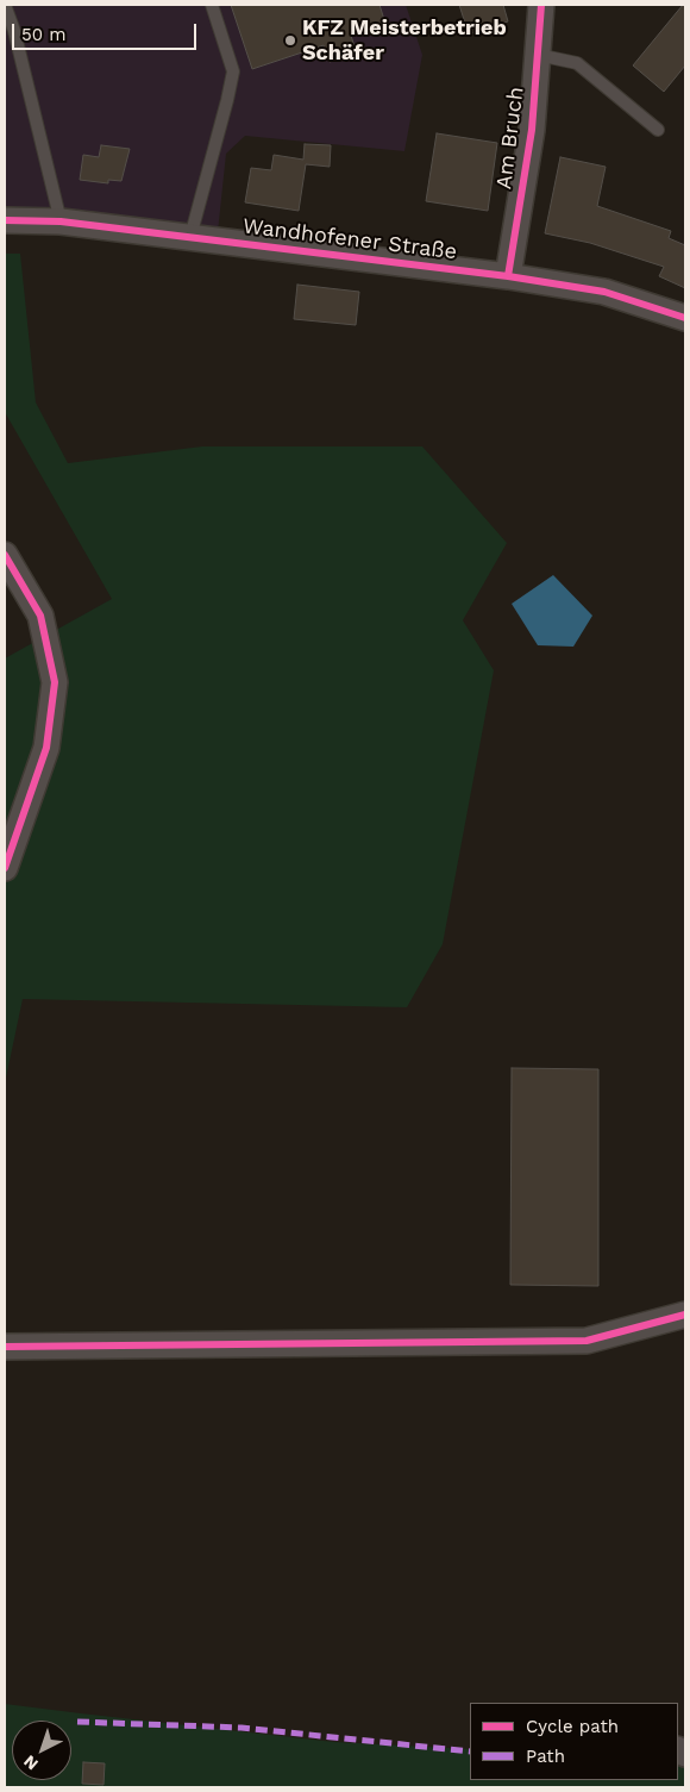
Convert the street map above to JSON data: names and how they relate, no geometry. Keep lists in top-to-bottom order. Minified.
{"streets":{"street":["Am Bruch","Wandhofener Straße"]},"crossings":[["Am Bruch","Wandhofener Straße"]],"places":["KFZ Meisterbetrieb Schäfer"],"legend":["Cycle path","Path"],"scale_bar":"50 m","north":"bottom left"}
